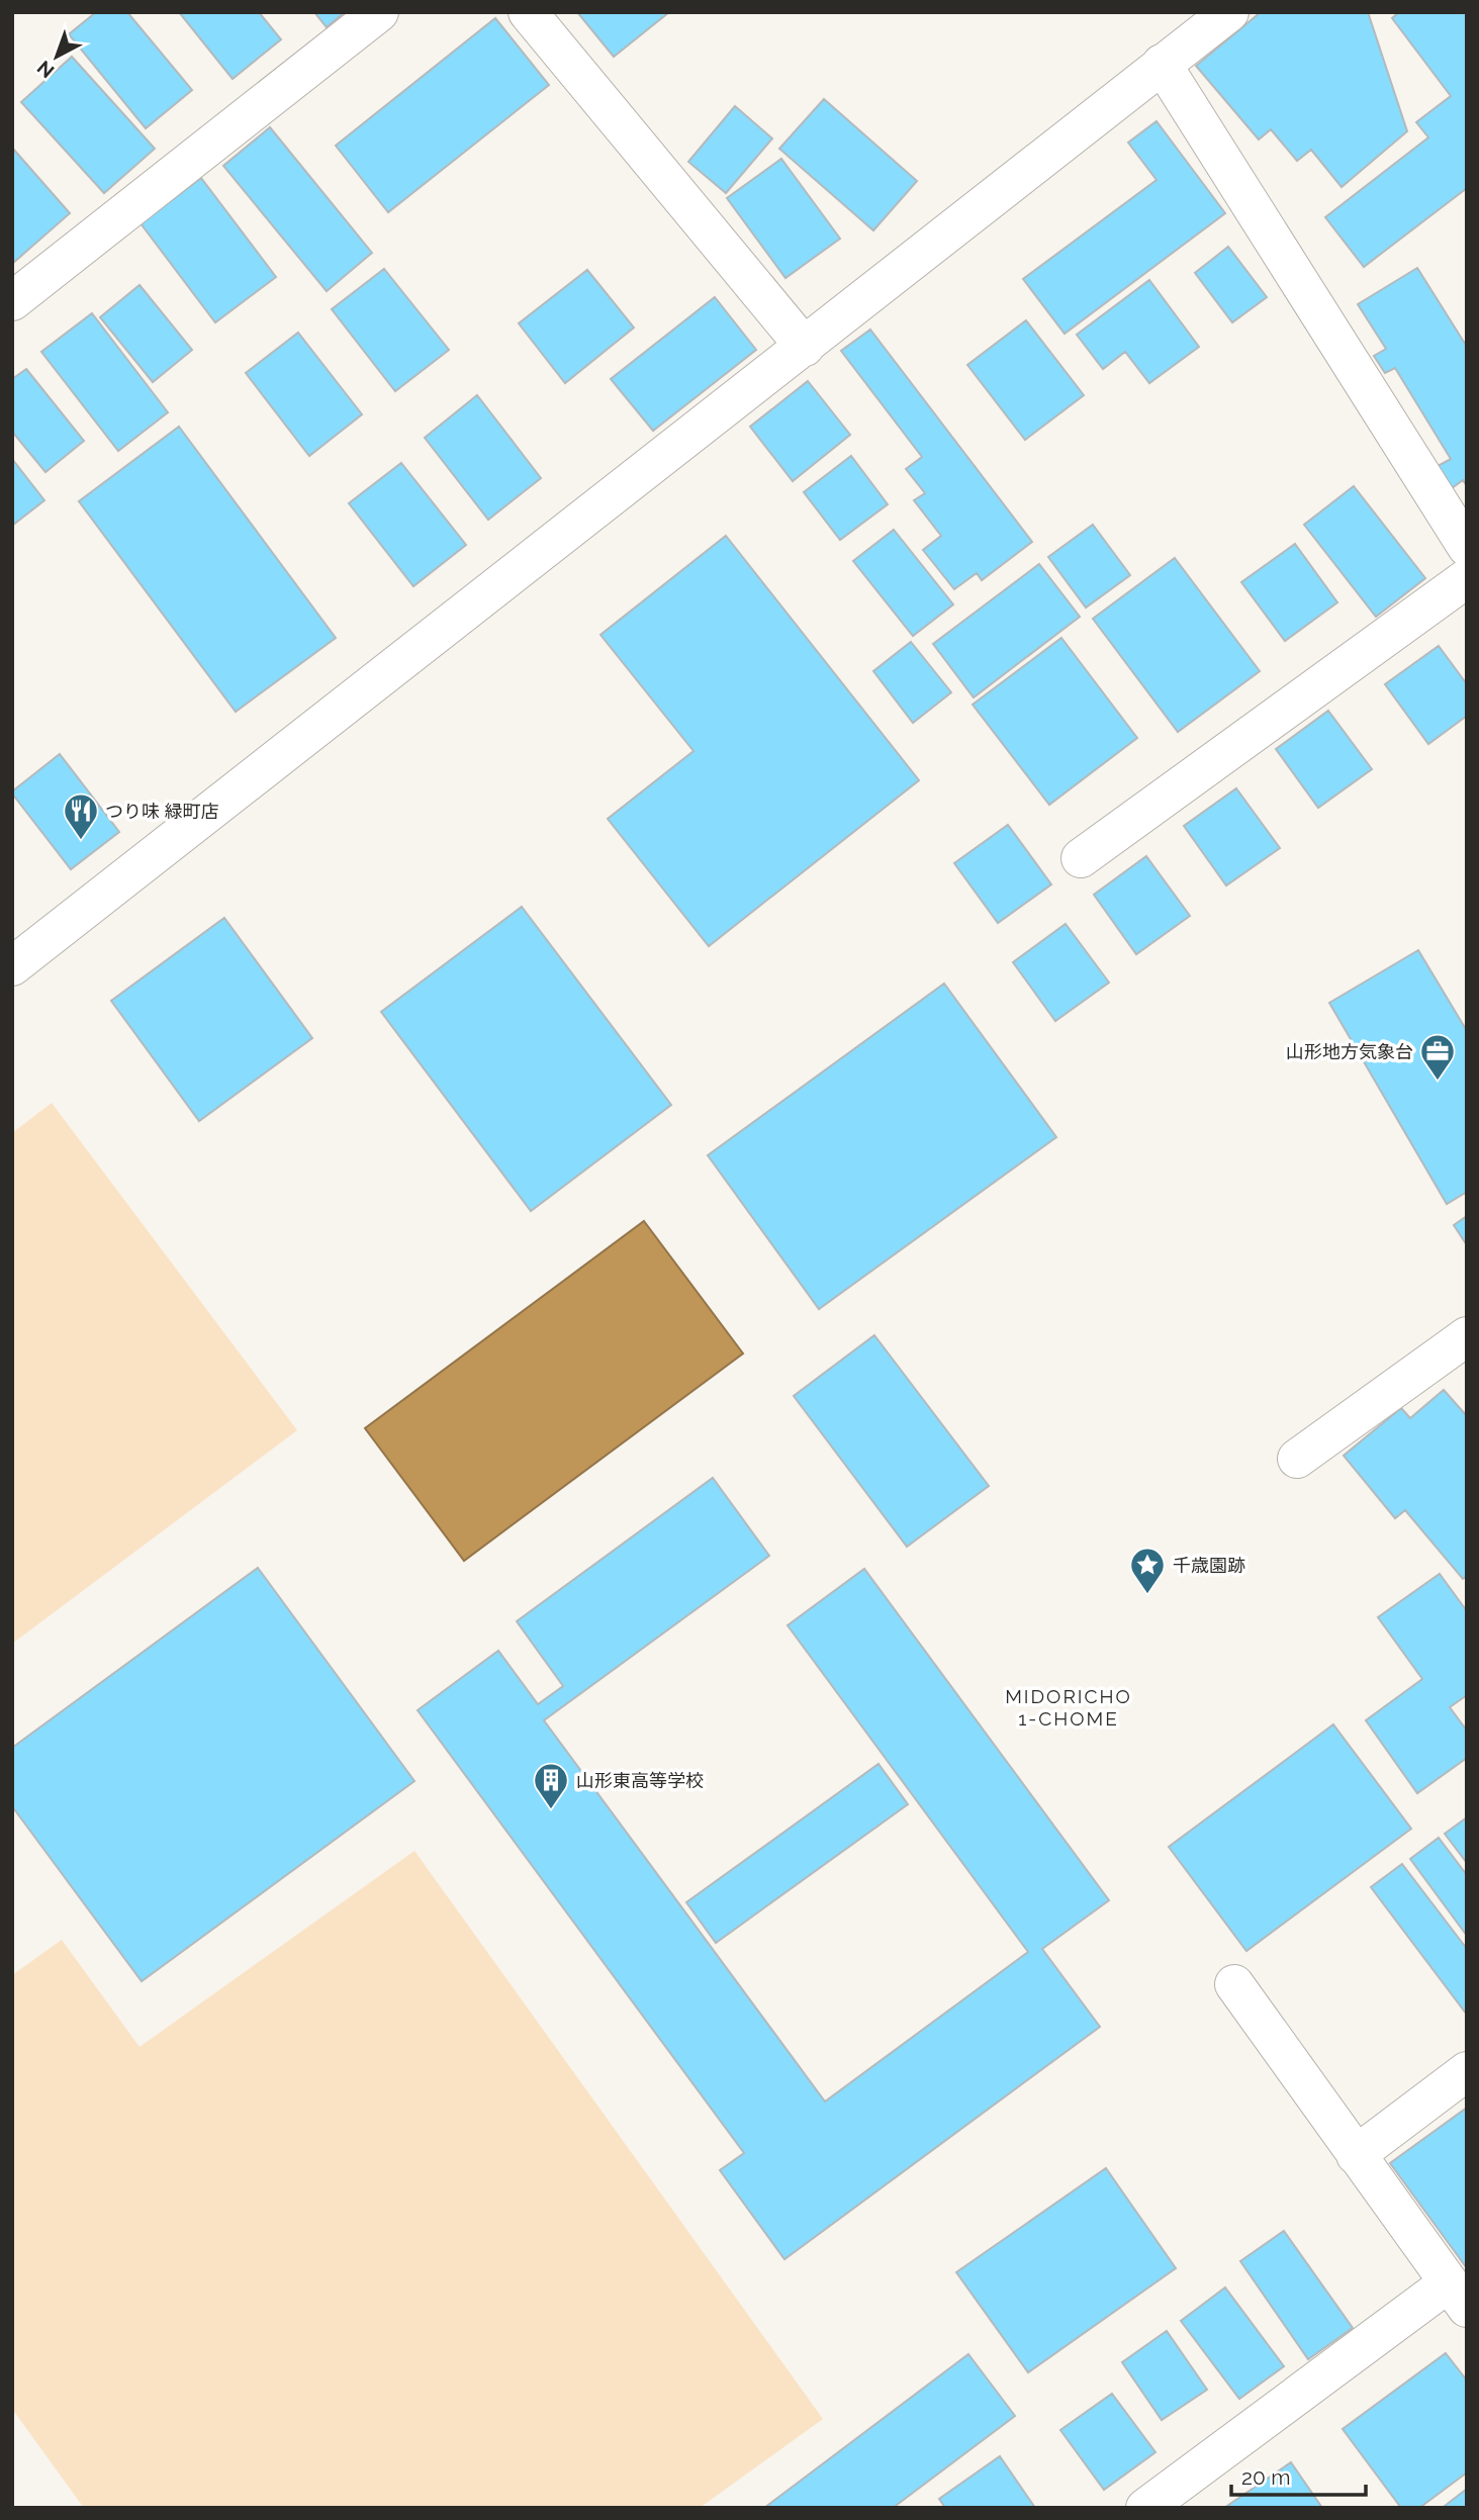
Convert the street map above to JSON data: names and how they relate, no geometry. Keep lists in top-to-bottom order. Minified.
{"districts":["MIDORICHO 1-CHOME"],"places":{"restaurant":["つり味 緑町店"],"office":["山形地方気象台"],"place":["千歳園跡"],"building":["山形東高等学校"]},"scale_bar":"20 m","north":"bottom left"}
